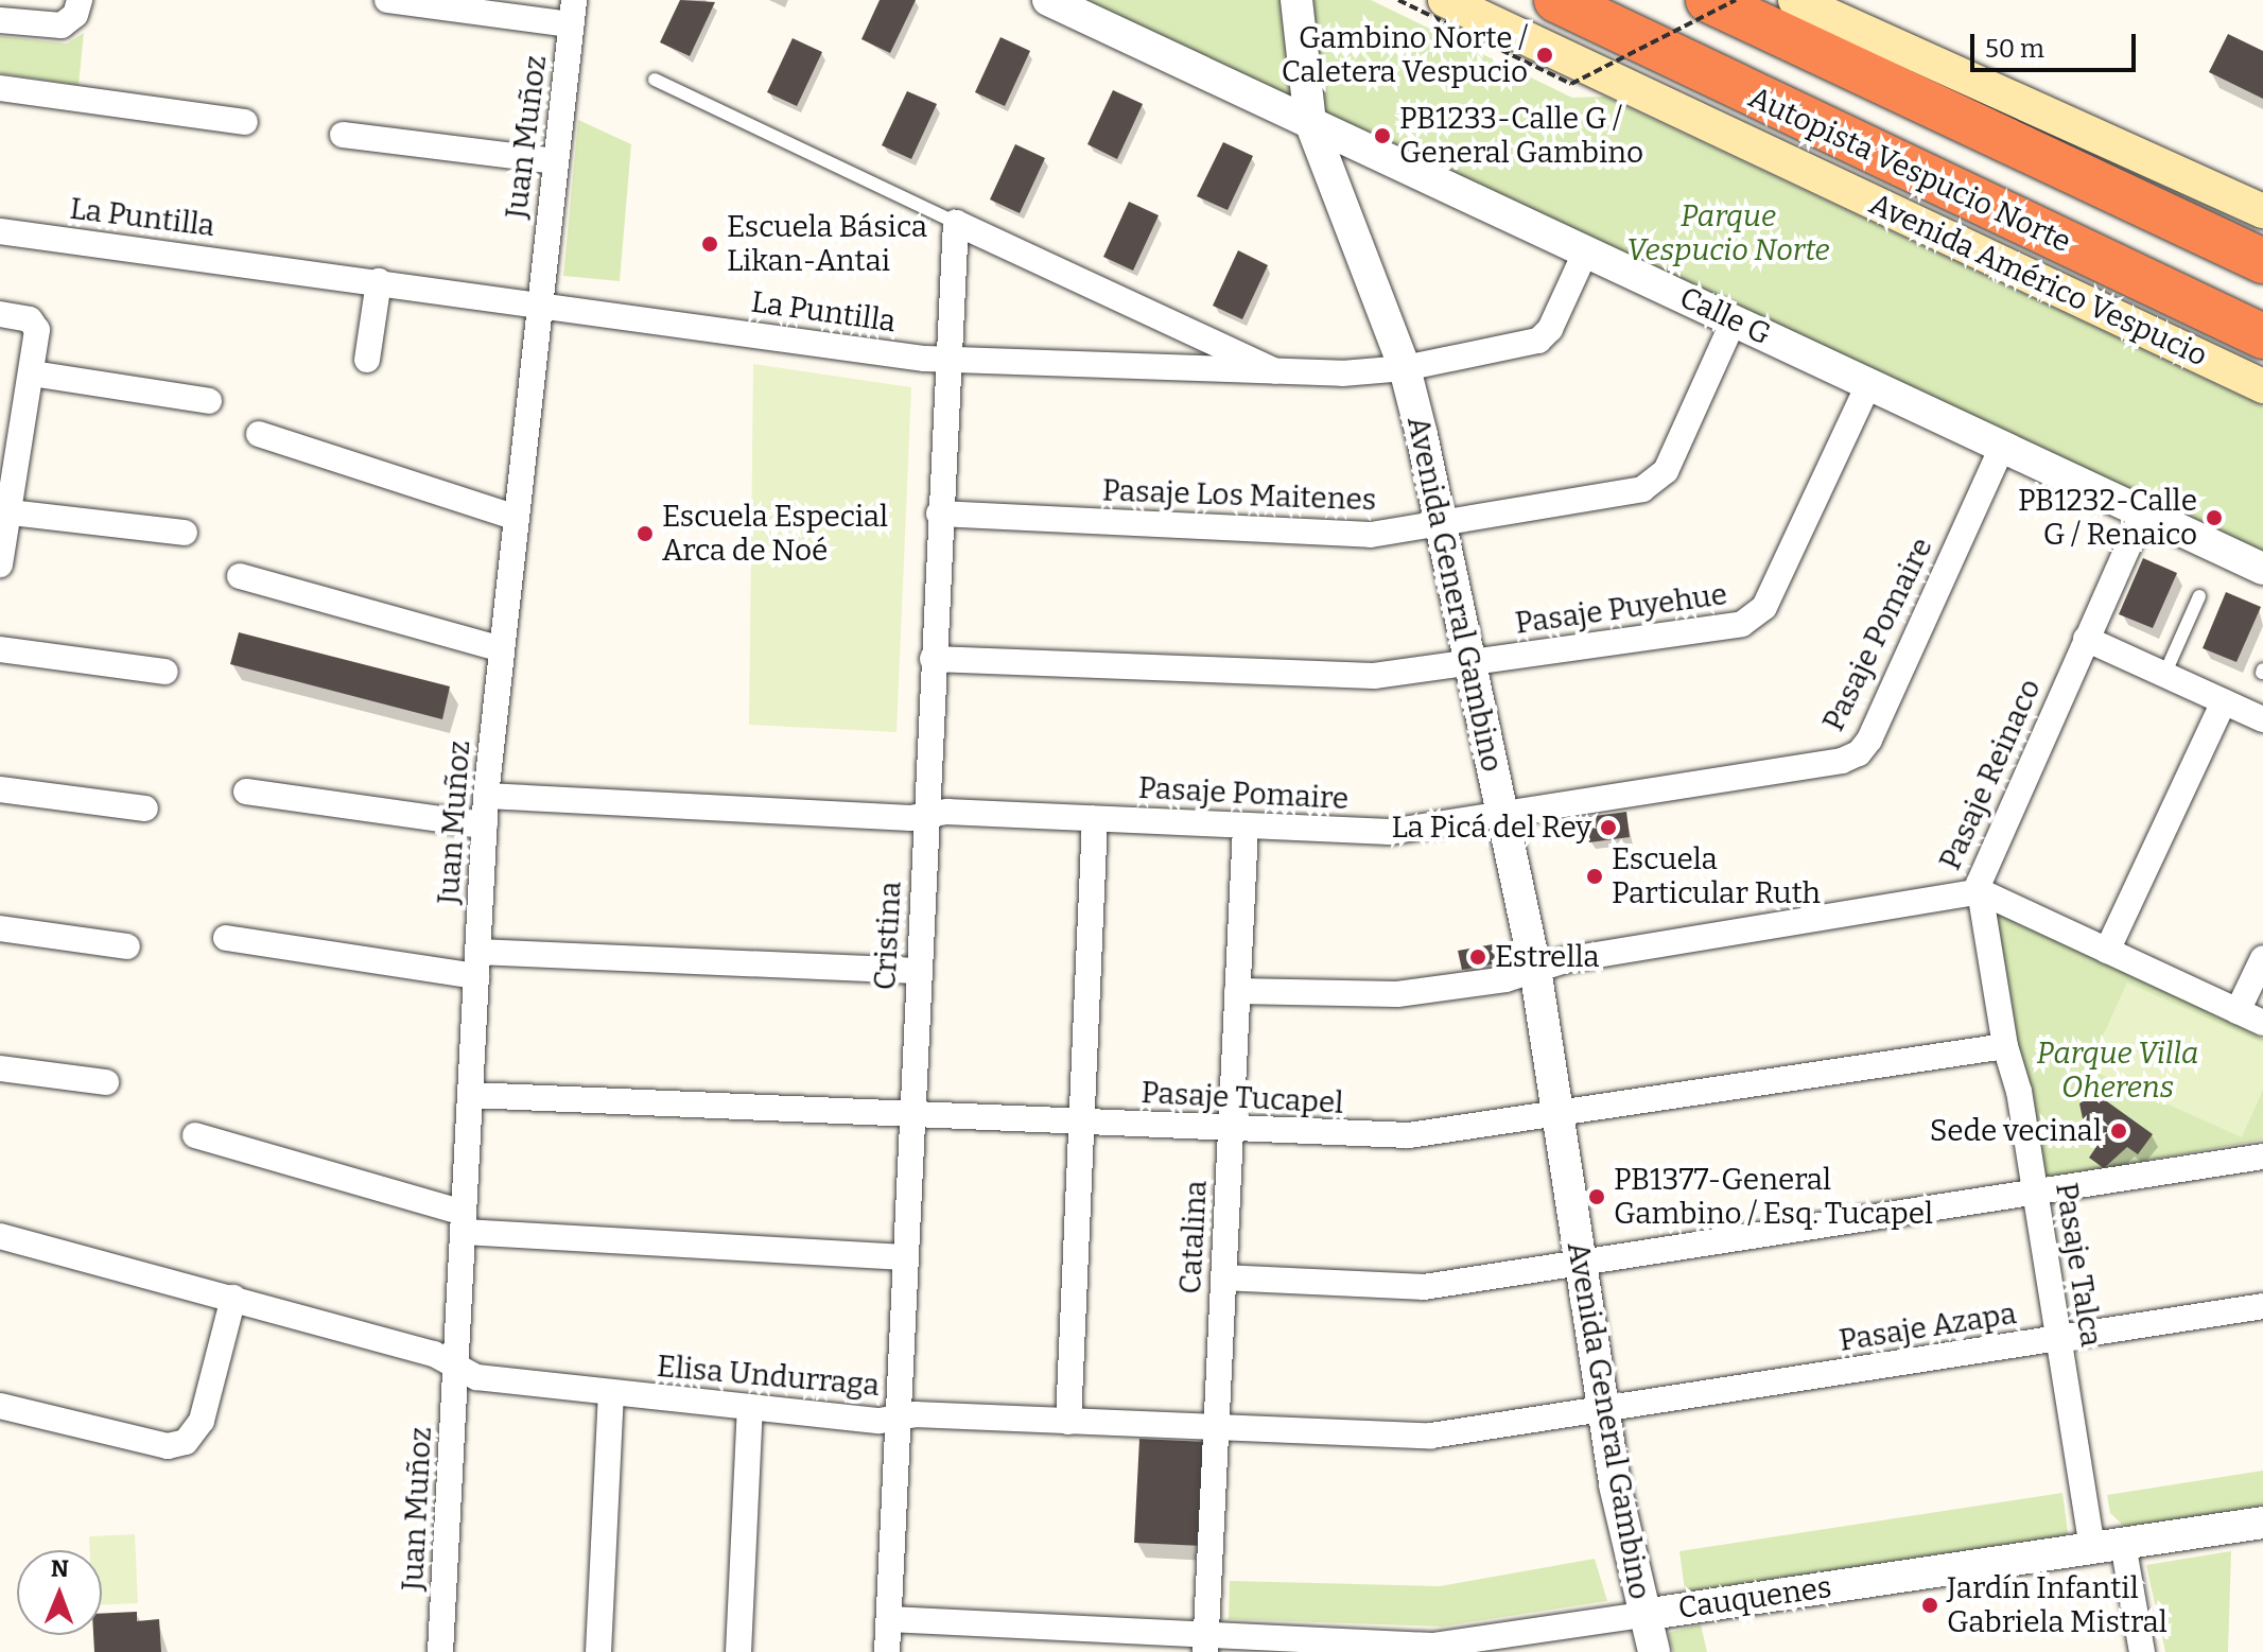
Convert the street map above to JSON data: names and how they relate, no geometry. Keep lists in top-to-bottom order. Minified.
{"streets":{"highway":["Autopista Vespucio Norte"],"main road":["Avenida Américo Vespucio"],"street":["Juan Muñoz","La Puntilla","Calle G","Pasaje Los Maitenes","Avenida General Gambino","Pasaje Puyehue","Pasaje Pomaire","Pasaje Reinaco","Cristina","Pasaje Tucapel","Catalina","Pasaje Talca","Pasaje Azapa","Elisa Undurraga","Cauquenes"]},"crossings":[["Juan Muñoz","La Puntilla"],["Juan Muñoz","Pasaje Pomaire"],["Juan Muñoz","Pasaje Tucapel"],["Juan Muñoz","Elisa Undurraga"],["La Puntilla","Calle G"],["La Puntilla","Avenida General Gambino"],["La Puntilla","Cristina"],["Calle G","Pasaje Los Maitenes"],["Calle G","Avenida General Gambino"],["Calle G","Pasaje Puyehue"],["Calle G","Pasaje Pomaire"],["Calle G","Pasaje Reinaco"],["Pasaje Los Maitenes","Avenida General Gambino"],["Pasaje Los Maitenes","Cristina"],["Avenida General Gambino","Pasaje Puyehue"],["Avenida General Gambino","Pasaje Pomaire"],["Avenida General Gambino","Pasaje Reinaco"],["Avenida General Gambino","Pasaje Tucapel"],["Avenida General Gambino","Pasaje Azapa"],["Avenida General Gambino","Elisa Undurraga"],["Avenida General Gambino","Cauquenes"],["Pasaje Puyehue","Cristina"],["Pasaje Pomaire","Cristina"],["Pasaje Pomaire","Catalina"],["Pasaje Reinaco","Catalina"],["Pasaje Reinaco","Pasaje Talca"],["Cristina","Pasaje Tucapel"],["Cristina","Elisa Undurraga"],["Cristina","Cauquenes"],["Pasaje Tucapel","Catalina"],["Pasaje Tucapel","Pasaje Talca"],["Catalina","Elisa Undurraga"],["Catalina","Cauquenes"],["Pasaje Talca","Pasaje Azapa"],["Pasaje Talca","Cauquenes"],["Pasaje Azapa","Elisa Undurraga"]],"parks":["Parque Vespucio Norte","Parque Villa Oherens"],"places":["Gambino Norte / Caletera Vespucio","PB1233-Calle G / General Gambino","Escuela Básica Likan-Antai","PB1232-Calle G / Renaico","Escuela Especial Arca de Noé","La Picá del Rey","Escuela Particular Ruth","Estrella","Sede vecinal","PB1377-General Gambino / Esq. Tucapel","Jardín Infantil Gabriela Mistral"],"scale_bar":"50 m","north":"top"}
